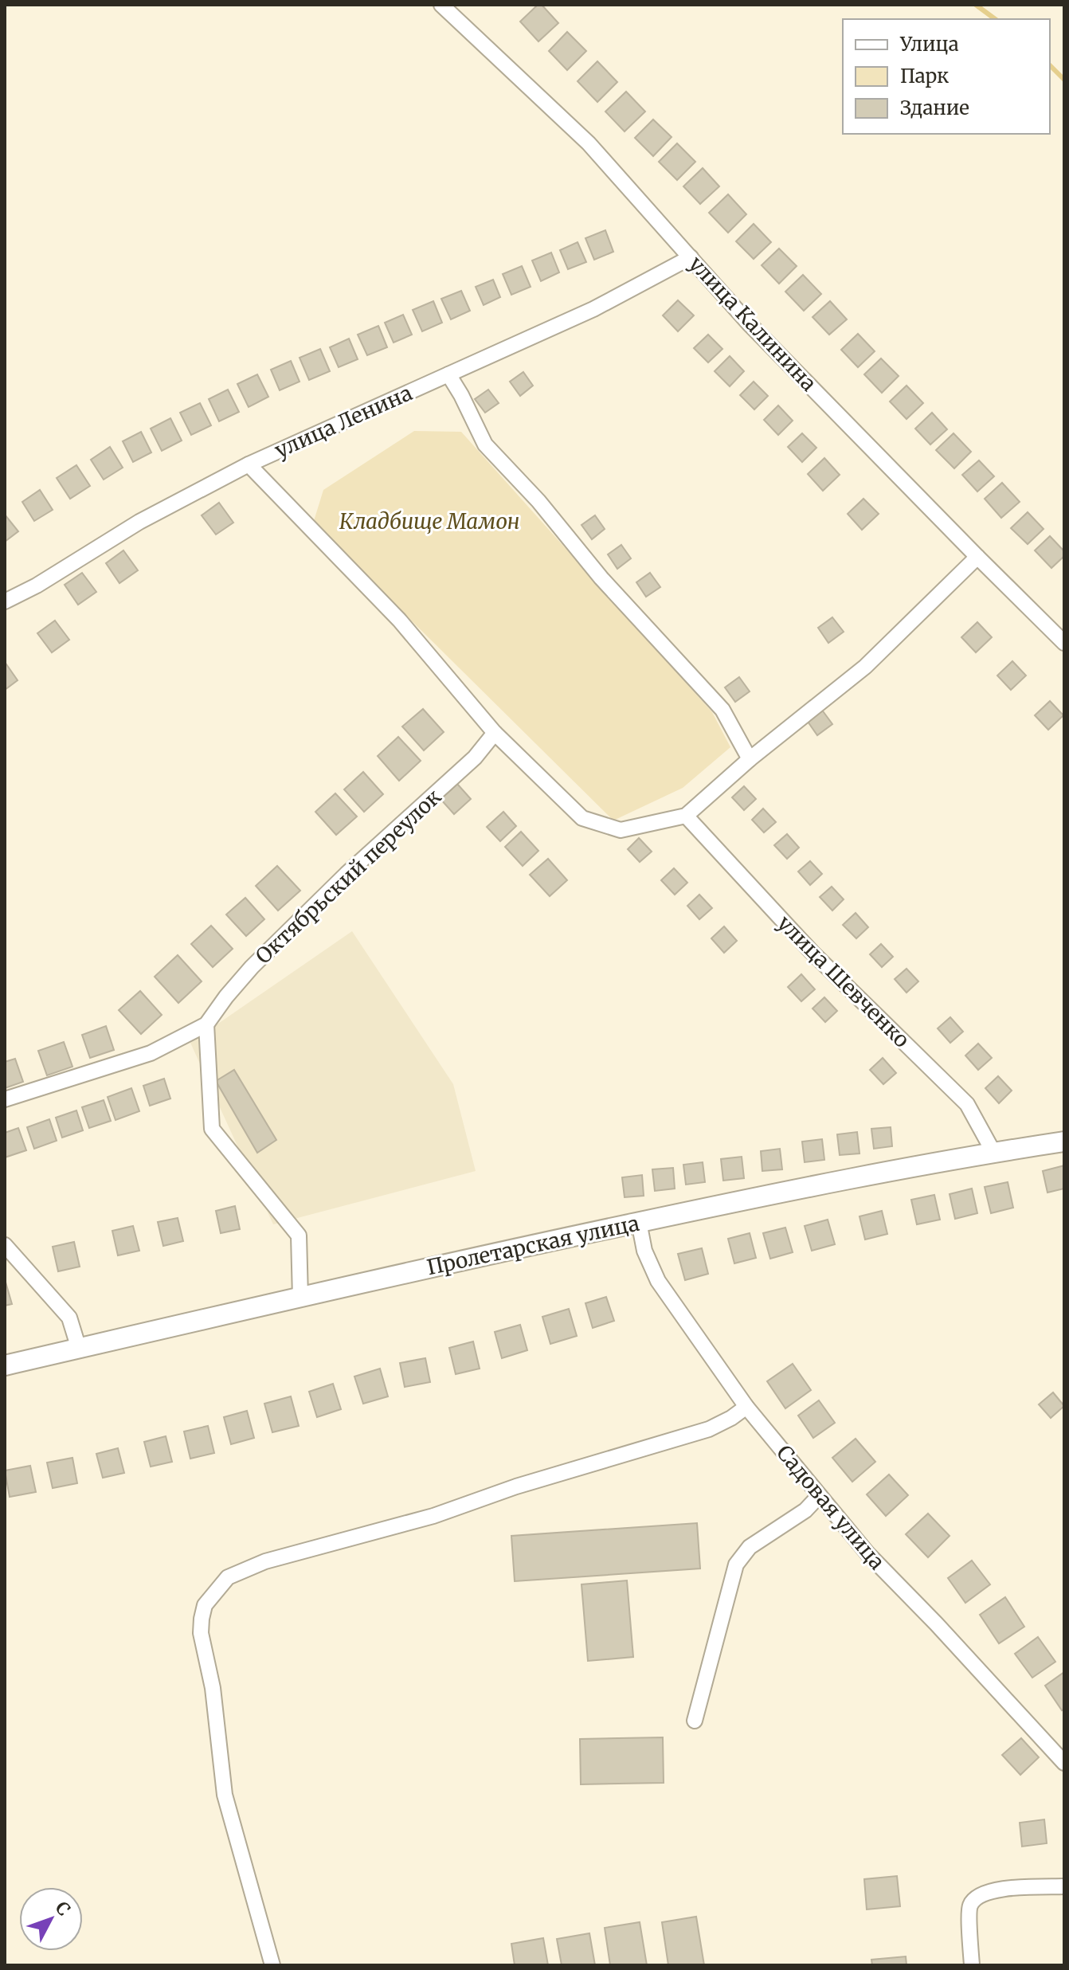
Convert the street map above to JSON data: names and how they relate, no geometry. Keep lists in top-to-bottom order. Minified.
{"streets":{"street":["улица Калинина","улица Ленина","Октябрьский переулок","улица Шевченко","Пролетарская улица","Садовая улица"]},"crossings":[["улица Калинина","улица Ленина"],["улица Шевченко","Пролетарская улица"],["Пролетарская улица","Садовая улица"]],"parks":["Кладбище Мамон"],"legend":["Улица","Парк","Здание"],"north":"top right"}
